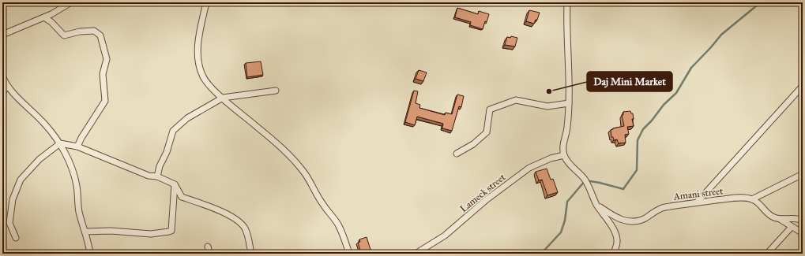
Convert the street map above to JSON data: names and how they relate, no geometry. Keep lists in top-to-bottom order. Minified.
{"streets":{"street":["Lameck street","Amani street"]},"places":["Daj Mini Market"]}
